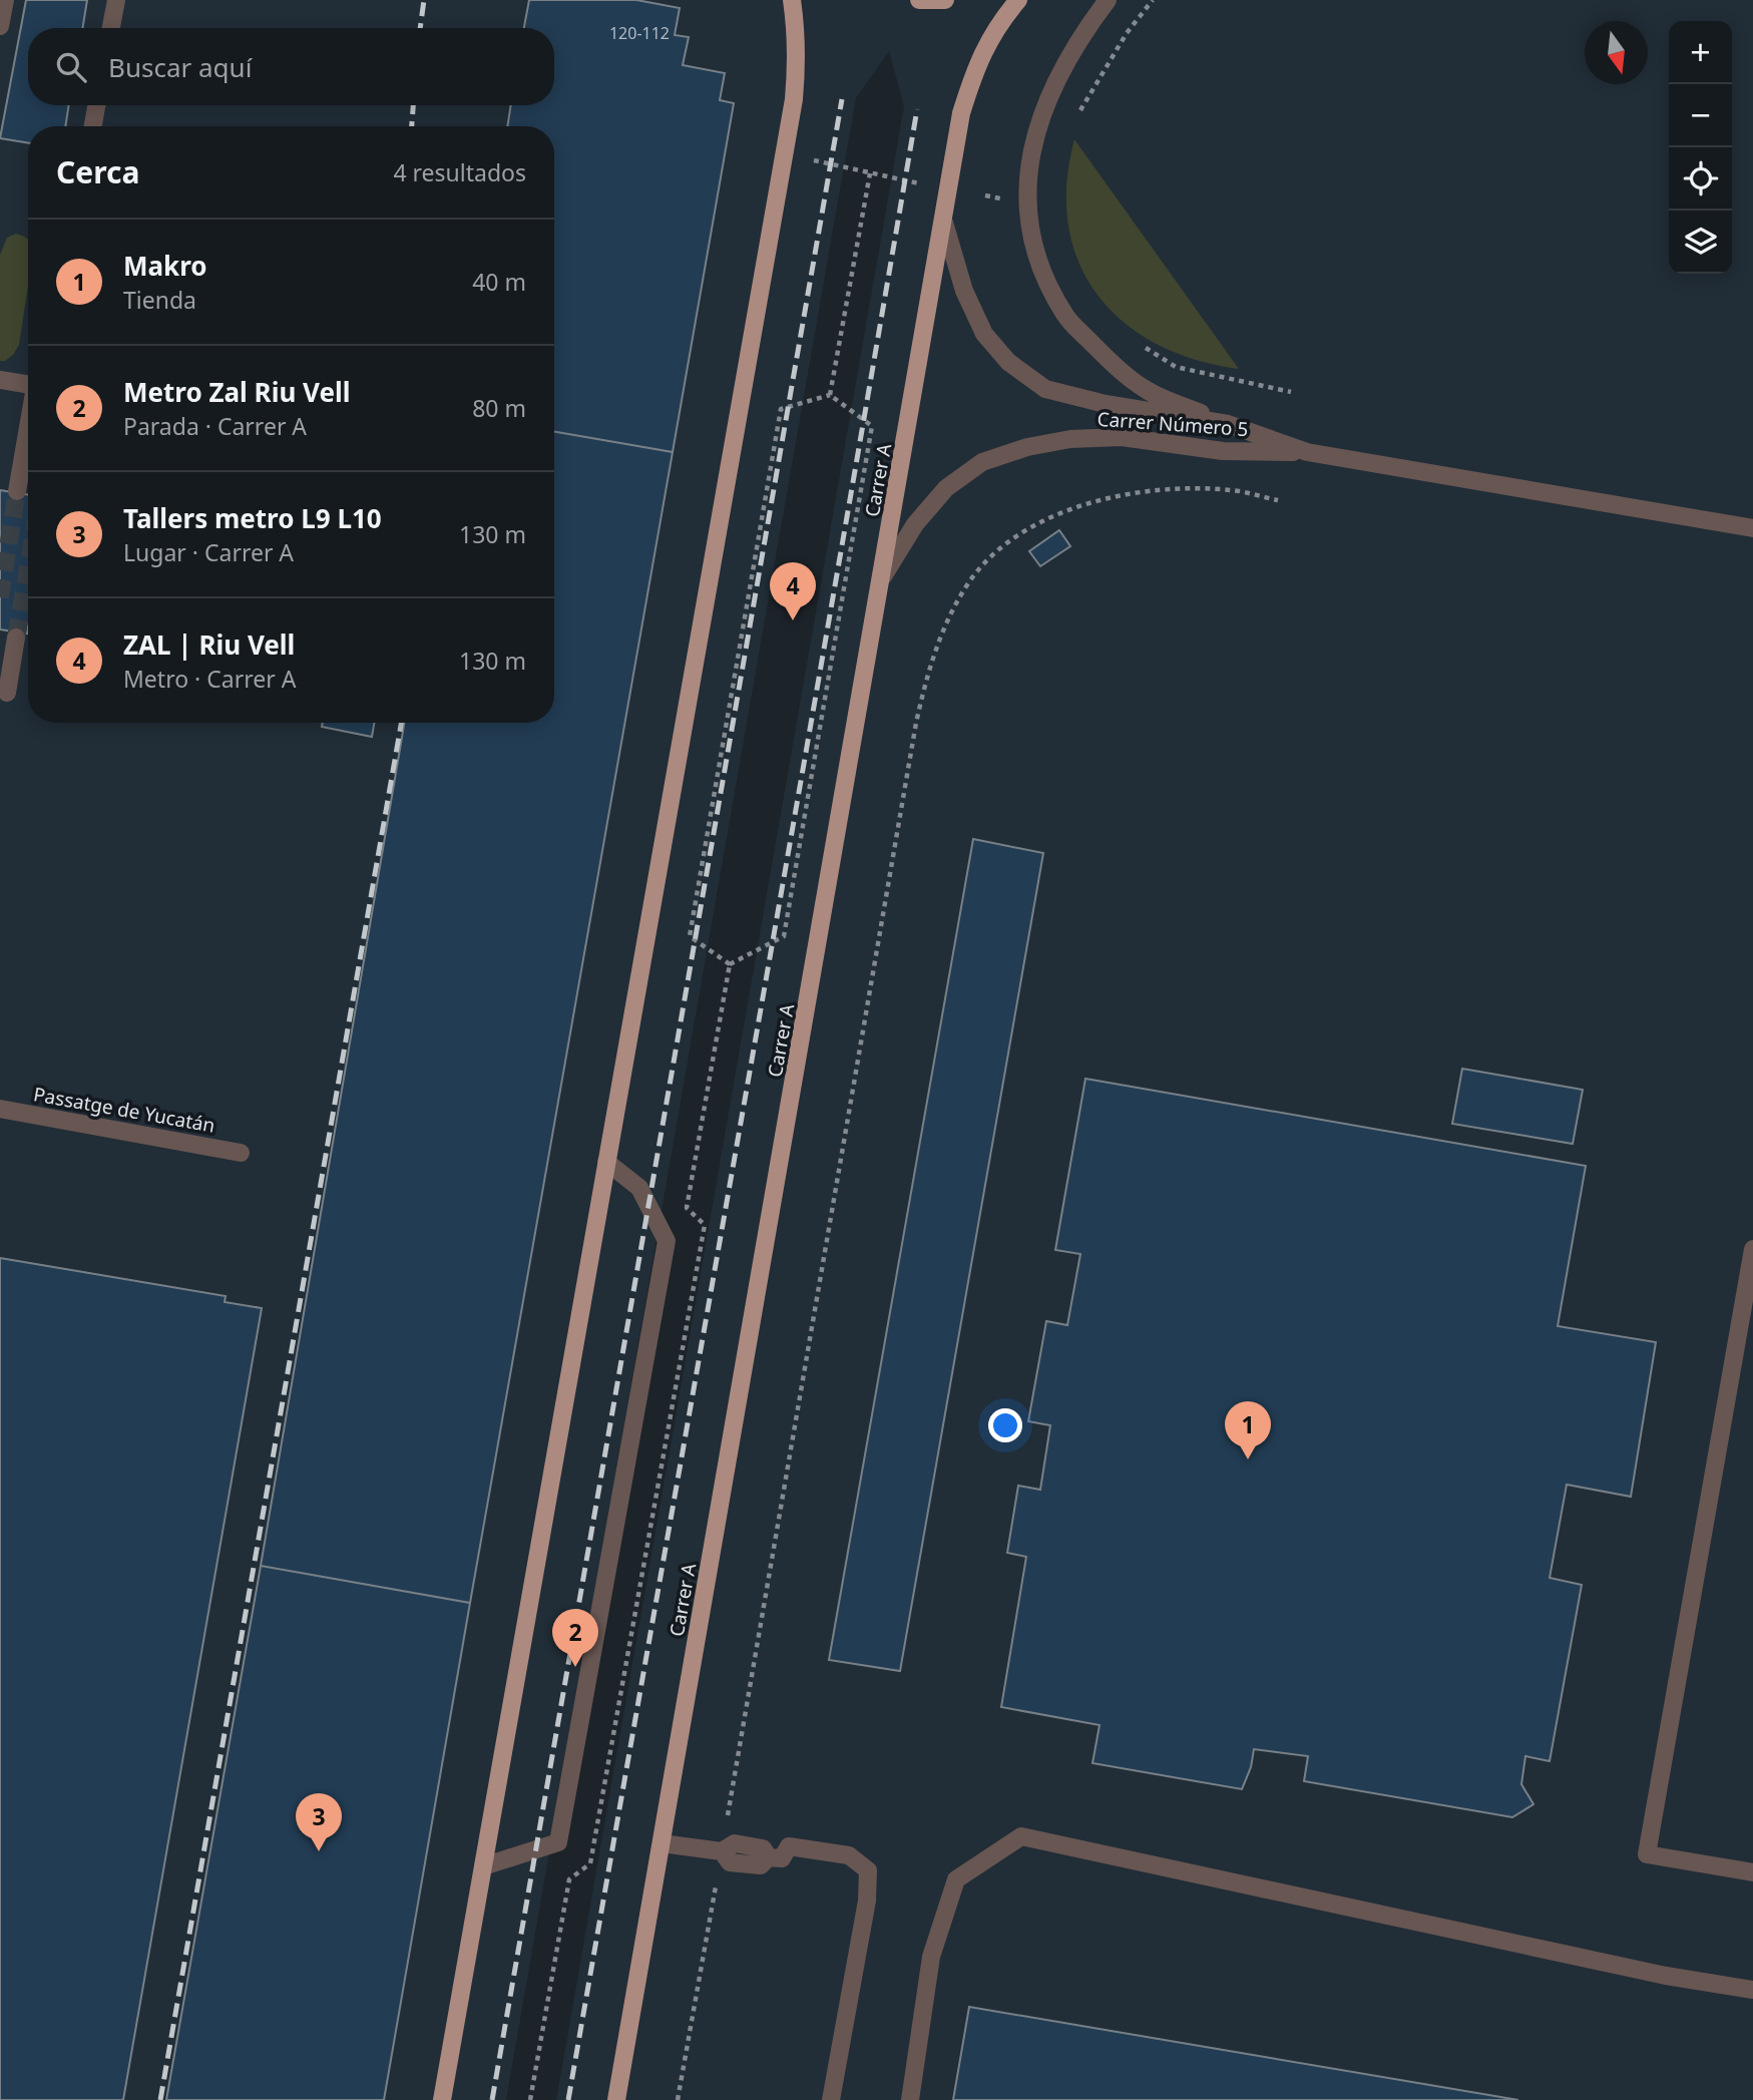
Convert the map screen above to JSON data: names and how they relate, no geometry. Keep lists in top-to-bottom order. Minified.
{"streets":{"main road":["Carrer A"],"street":["Carrer Número 5","Passatge de Yucatán"]},"crossings":[["Carrer Número 5","Carrer A"]],"house_numbers":["120-112"],"north":"bottom","page":{"map_buttons":["+","−"],"search":"Buscar aquí","heading":["Cerca","4 resultados"],"list":[{"mark":"1","name":"Makro","note":"Tienda","value":"40 m"},{"mark":"2","name":"Metro Zal Riu Vell","note":"Parada · Carrer A","value":"80 m"},{"mark":"3","name":"Tallers metro L9 L10","note":"Lugar · Carrer A","value":"130 m"},{"mark":"4","name":"ZAL | Riu Vell","note":"Metro · Carrer A","value":"130 m"}],"pins":["4","1","2","3"]}}
